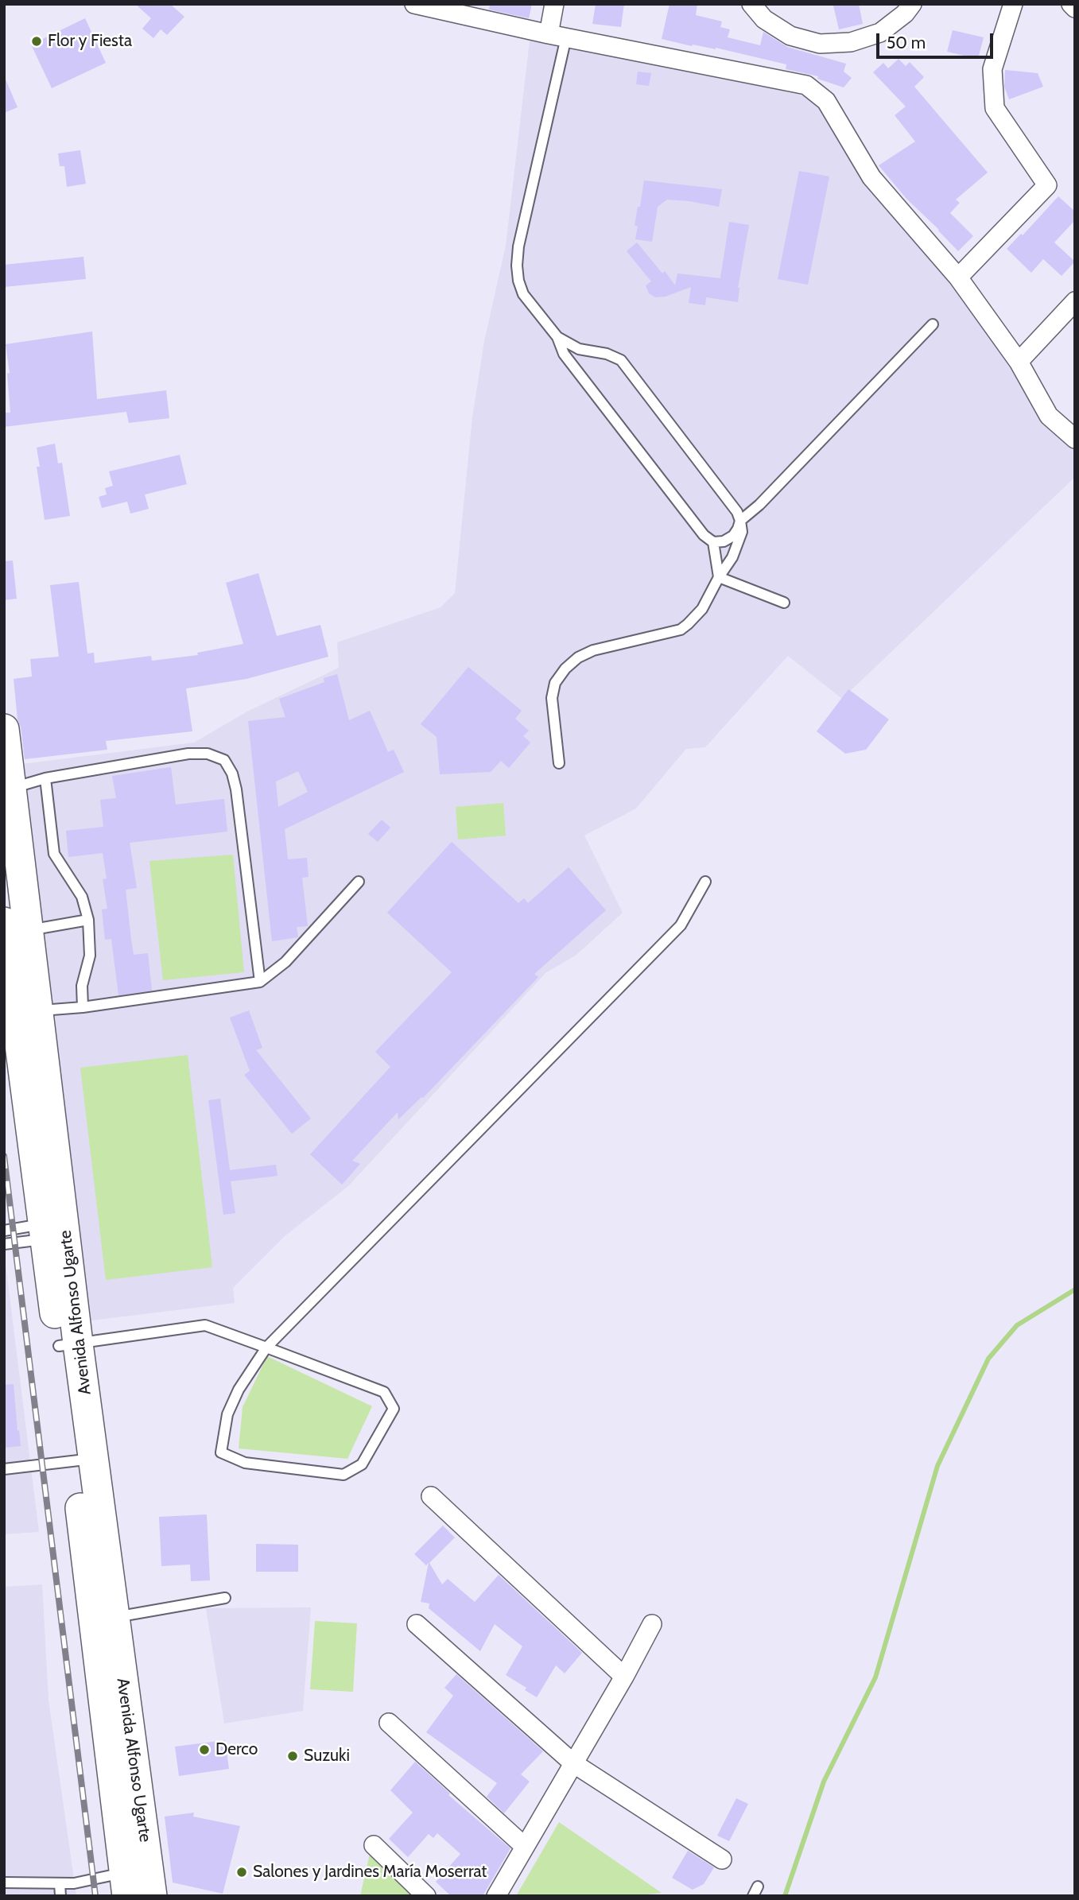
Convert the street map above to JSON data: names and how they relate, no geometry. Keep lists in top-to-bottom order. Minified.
{"streets":{"main road":["Avenida Alfonso Ugarte"]},"places":["Flor y Fiesta","Derco","Suzuki","Salones y Jardines María Moserrat"],"scale_bar":"50 m"}
